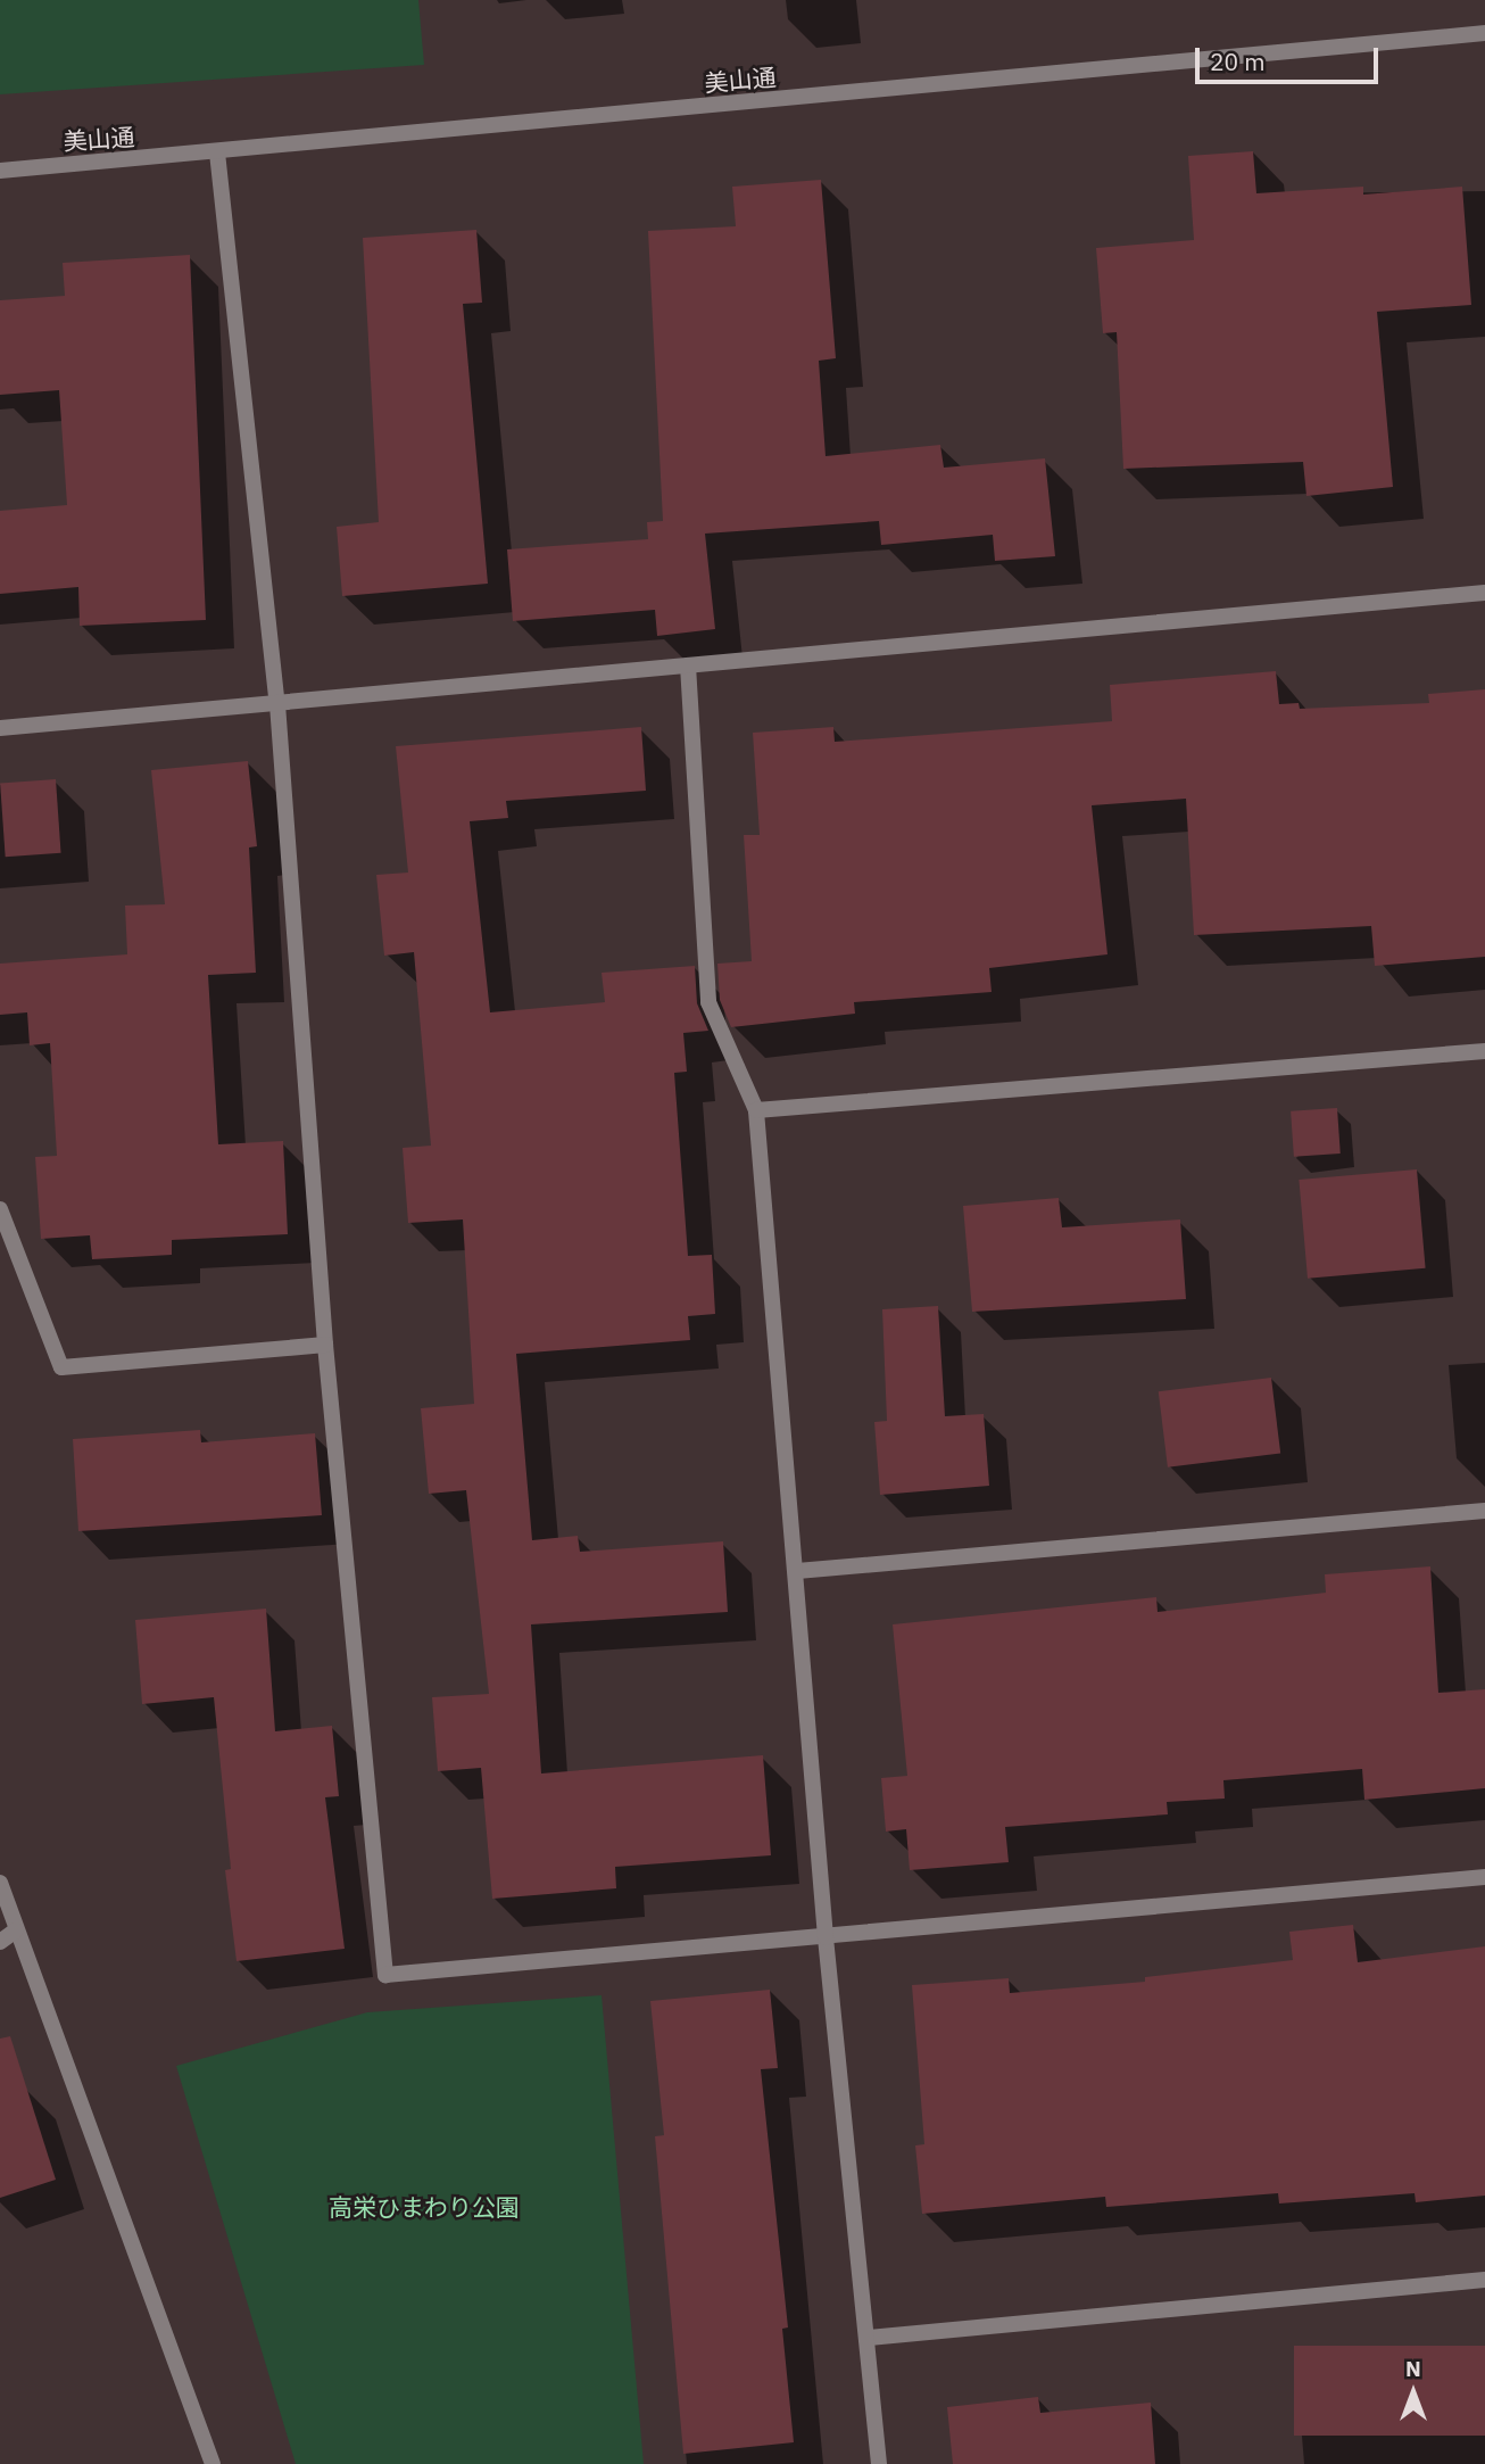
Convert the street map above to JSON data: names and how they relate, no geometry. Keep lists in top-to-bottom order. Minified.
{"streets":{"street":["美山通"]},"parks":["高栄ひまわり公園"],"scale_bar":"20 m","north":"top"}
